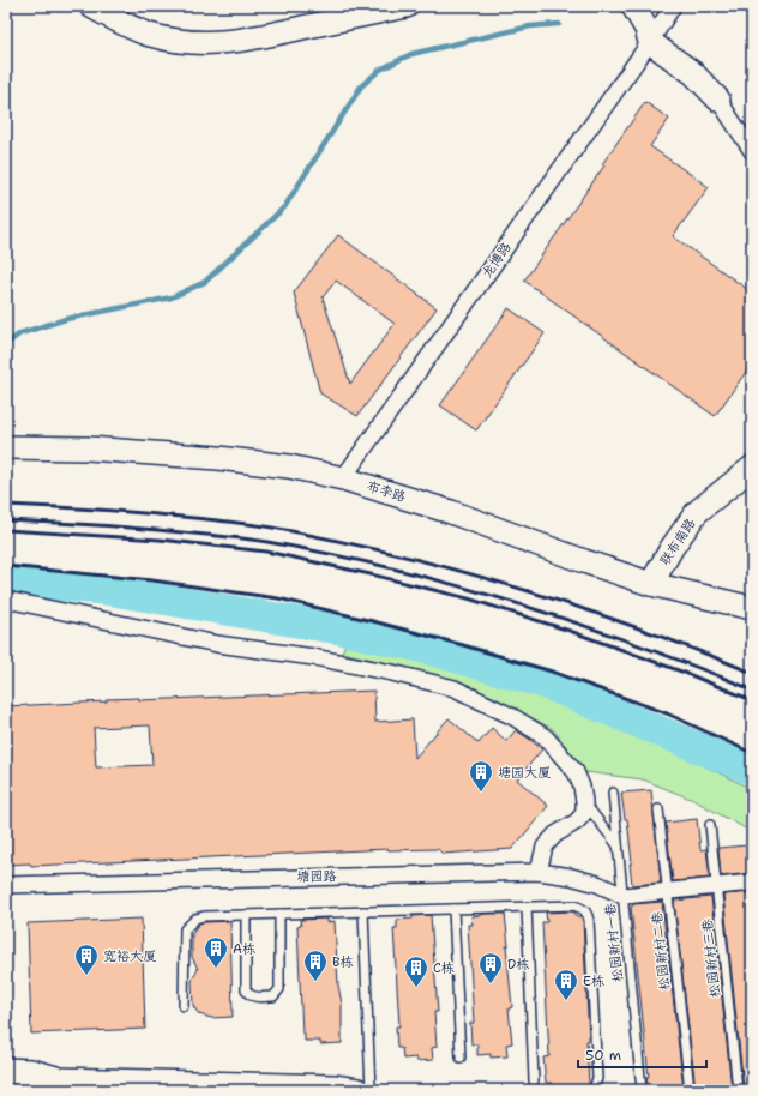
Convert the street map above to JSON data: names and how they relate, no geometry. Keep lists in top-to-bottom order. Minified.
{"streets":{"main road":["布李路","联布南路"],"street":["龙博路","塘园路"],"lane":["松园新村一巷","松园新村二巷","松园新村三巷"]},"crossings":[["龙博路","布李路"],["布李路","联布南路"],["塘园路","松园新村一巷"]],"places":{"building":["塘园大厦","A栋","宽裕大厦","B栋","D栋","C栋","E栋"]},"scale_bar":"50 m"}
